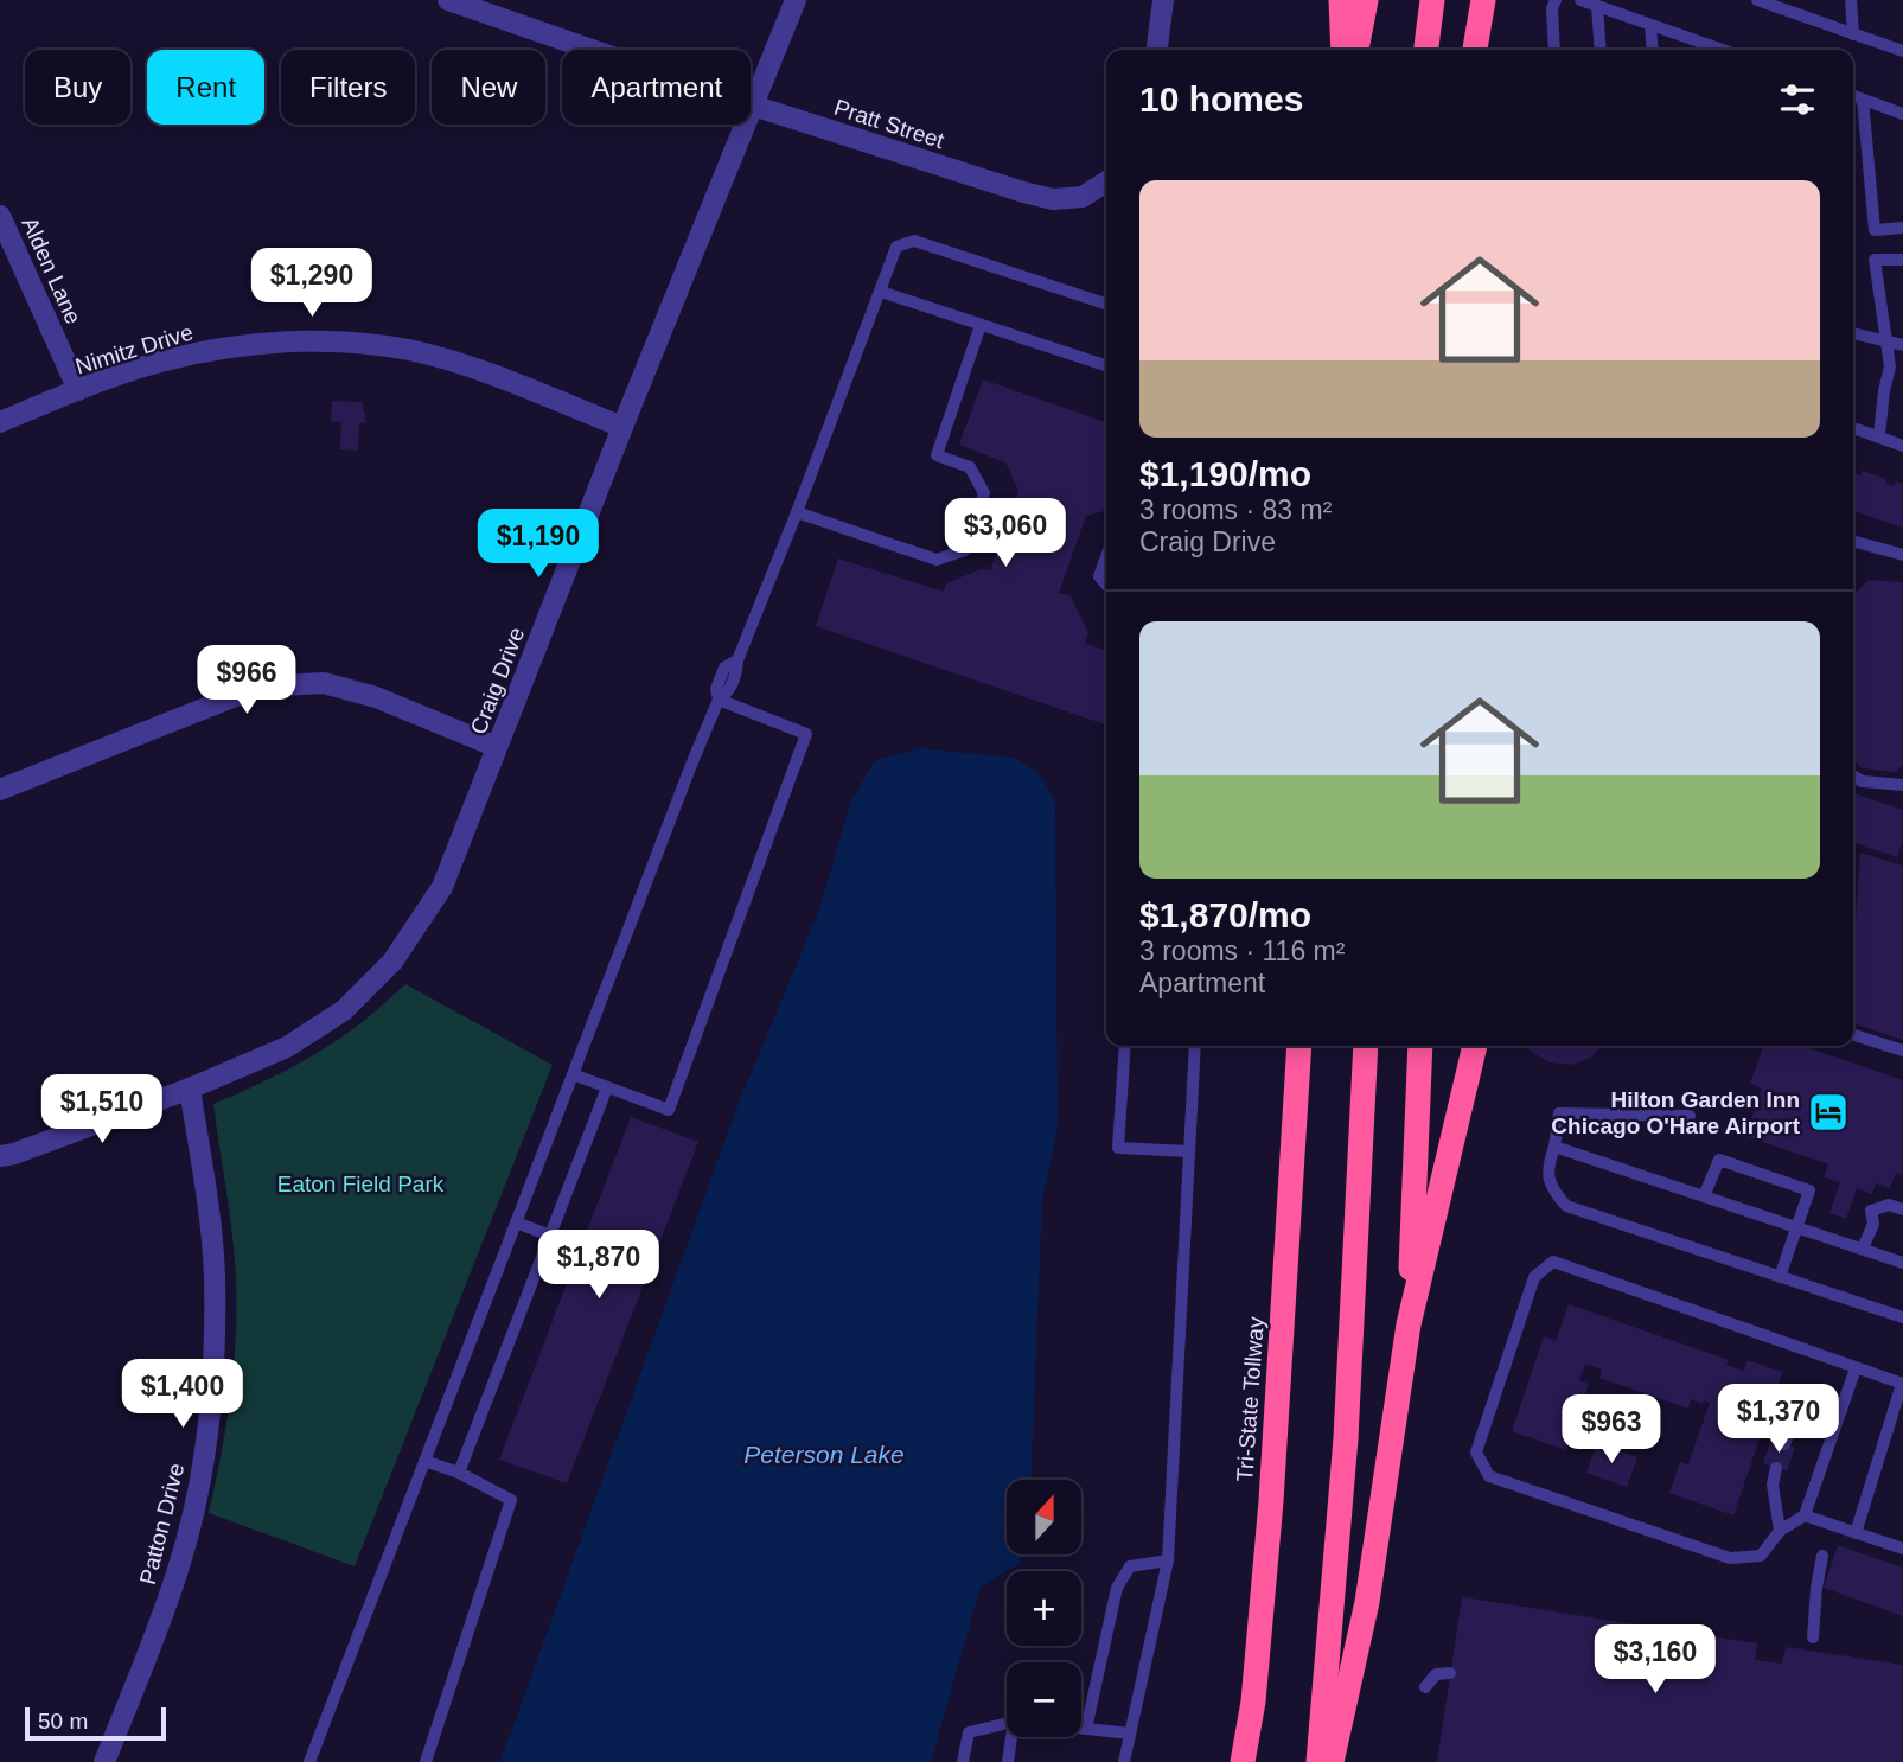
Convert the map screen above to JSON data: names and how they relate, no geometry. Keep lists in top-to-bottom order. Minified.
{"streets":{"highway":["Tri-State Tollway"],"street":["Pratt Street","Alden Lane","Nimitz Drive","Craig Drive","Patton Drive"]},"crossings":[["Pratt Street","Craig Drive"],["Alden Lane","Nimitz Drive"],["Nimitz Drive","Craig Drive"],["Craig Drive","Patton Drive"]],"water":["Peterson Lake"],"parks":["Eaton Field Park"],"places":{"hotel":["Hilton Garden Inn Chicago O'Hare Airport"]},"scale_bar":"50 m","north":"top","page":{"chip":["Buy","Rent","Filters","New","Apartment"],"heading":"10 homes","list":[{"name":"$1,190/mo","note":"3 rooms · 83 m² · Craig Drive"},{"name":"$1,870/mo","note":"3 rooms · 116 m² · Apartment"}],"price":["$1,290","$3,060","$1,190","$966","$1,510","$1,870","$1,400","$1,370","$963","$3,160"],"map_buttons":["+","−"],"scale":"50 m"}}
